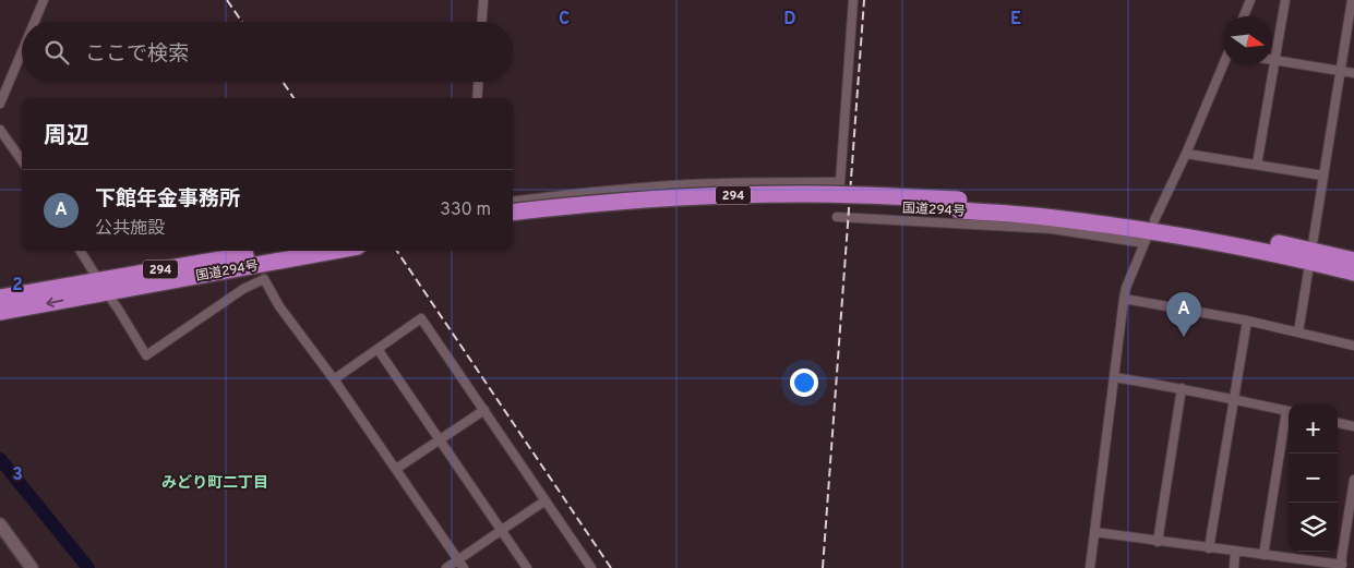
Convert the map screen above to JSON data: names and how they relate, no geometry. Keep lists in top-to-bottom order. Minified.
{"streets":{"highway":["294","国道294号"]},"districts":["みどり町二丁目"],"north":"right","page":{"search":"ここで検索","heading":"周辺","list":[{"mark":"A","name":"下館年金事務所","note":"公共施設","value":"330 m"}],"pins":"A","map_buttons":["+","−"]},"grid":{"columns":["C","D","E"],"rows":["2","3"]}}
